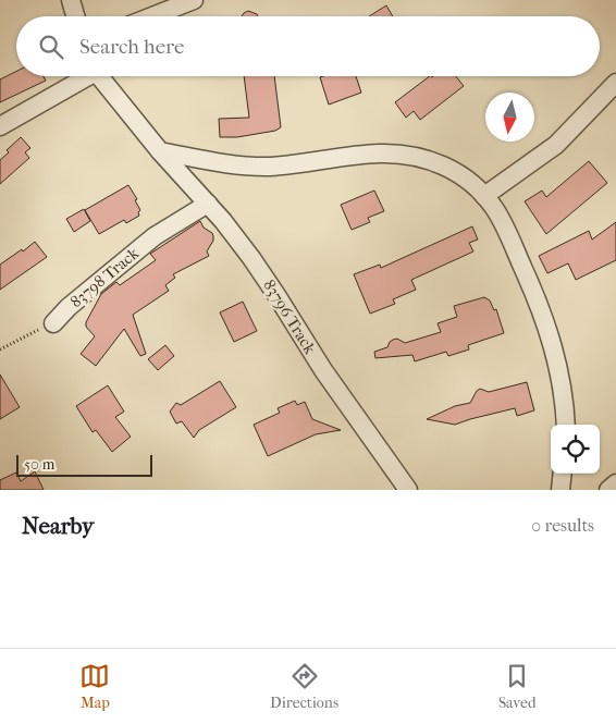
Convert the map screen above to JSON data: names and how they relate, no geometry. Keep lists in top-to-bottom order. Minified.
{"streets":{"street":["83798 Track","83796 Track"]},"crossings":[["83798 Track","83796 Track"]],"scale_bar":"50 m","north":"bottom","page":{"search":"Search here","scale":"50 m","heading":["Nearby","0 results"],"nav":["Map","Directions","Saved"]}}
